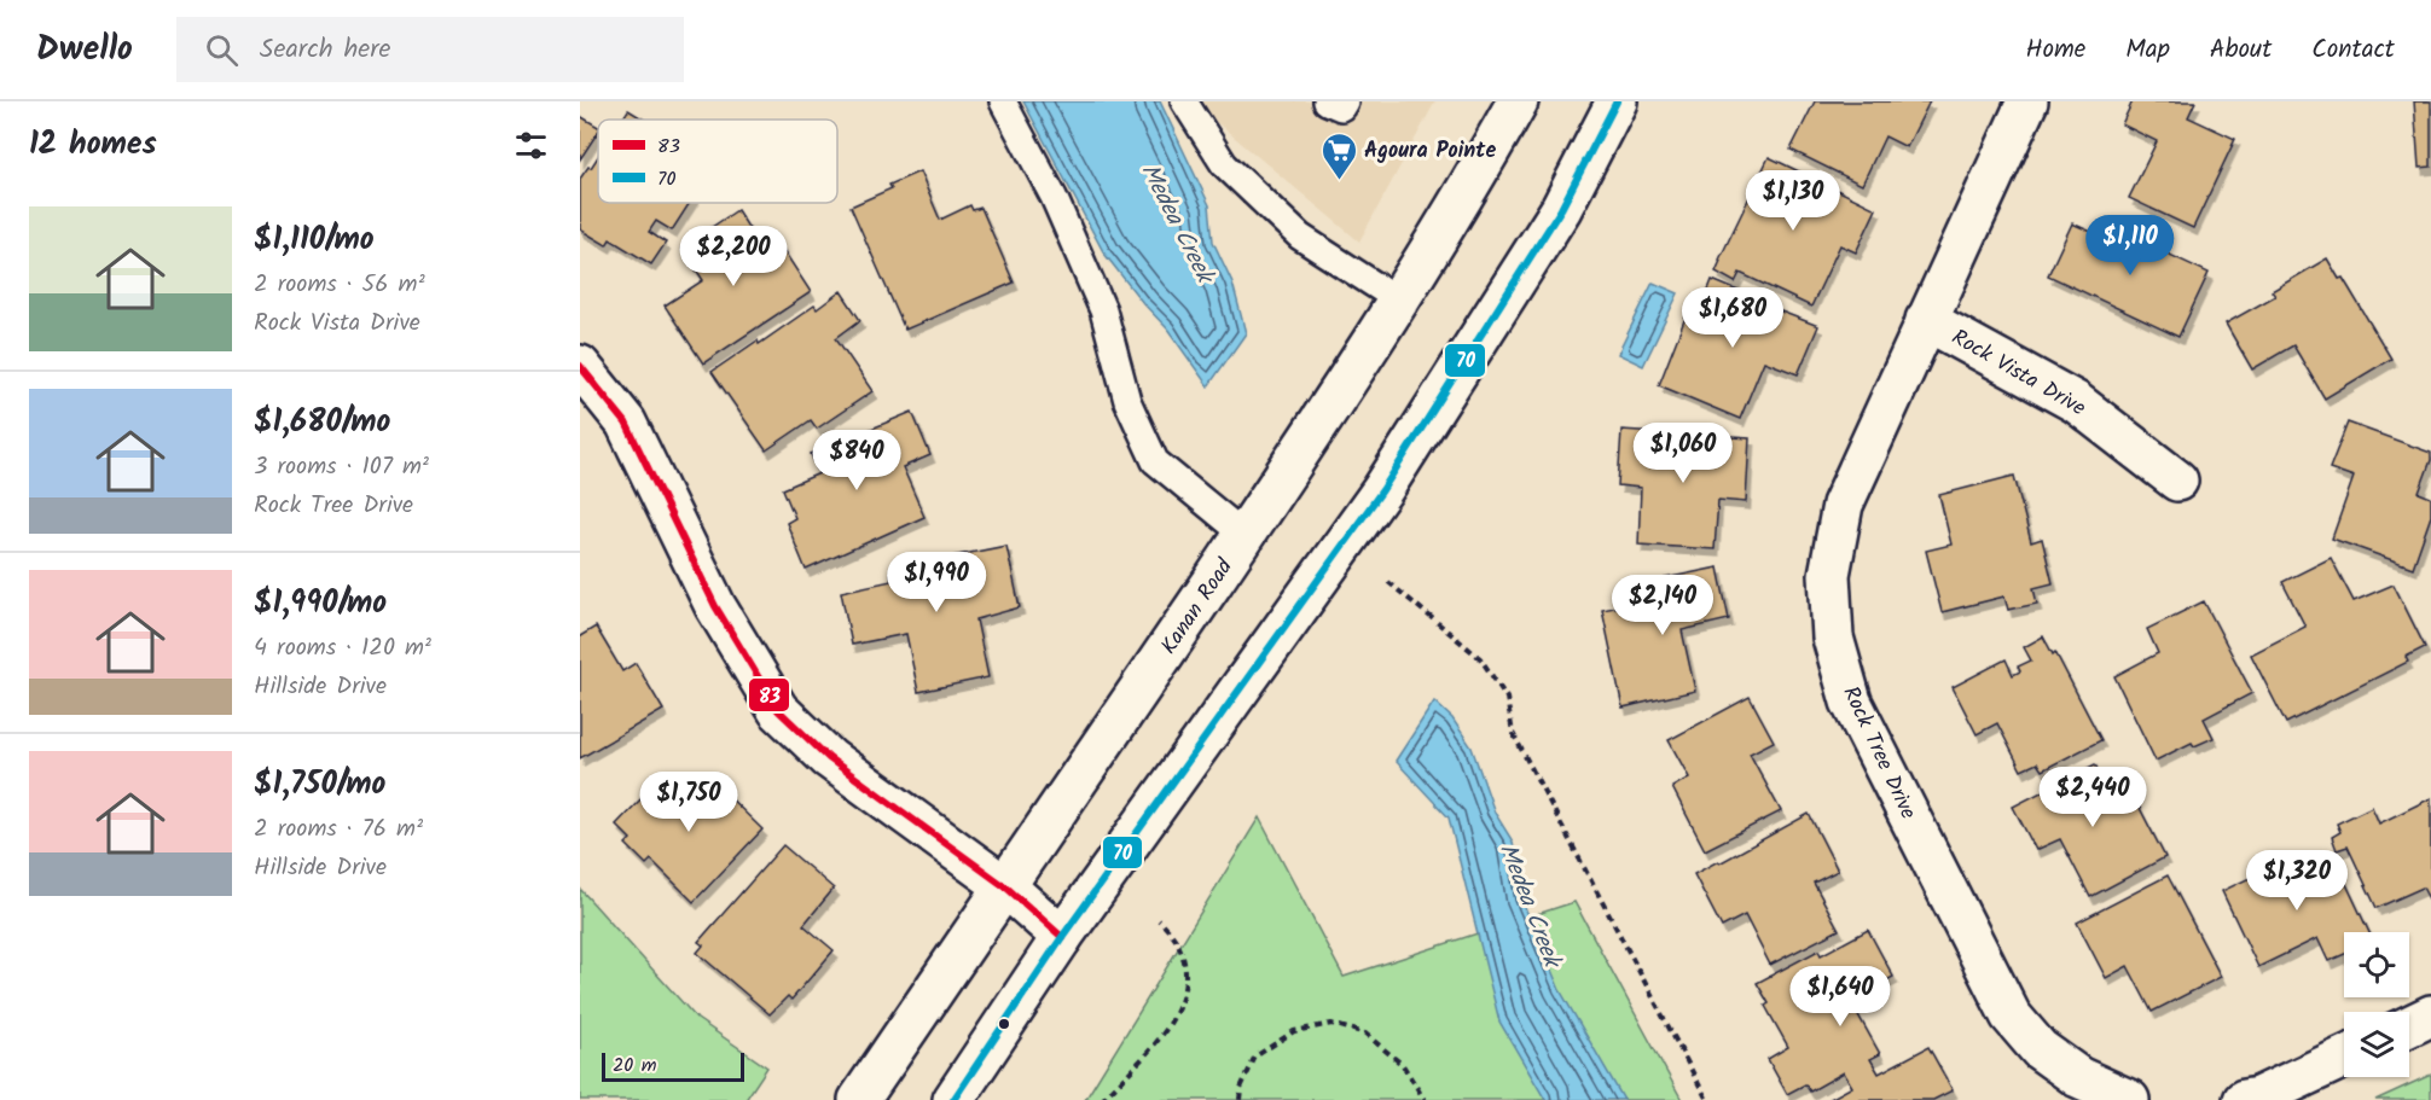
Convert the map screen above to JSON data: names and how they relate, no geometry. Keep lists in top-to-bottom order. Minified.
{"streets":{"main road":["Rock Vista Drive","Kanan Road","Rock Tree Drive"]},"crossings":[["Rock Vista Drive","Rock Tree Drive"]],"water":["Medea Creek"],"places":{"supermarket":["Agoura Pointe"]},"lines":["transit line 70","transit line 83"],"legend":["83","70"],"scale_bar":"20 m","page":{"header":"Dwello","search":"Search here","nav":["Home","Map","About","Contact"],"heading":"12 homes","price":["$1,130","$1,110","$2,200","$1,680","$1,060","$840","$1,990","$2,140","$2,440","$1,750","$1,320","$1,640"],"list":[{"name":"$1,110/mo","note":"2 rooms · 56 m² · Rock Vista Drive"},{"name":"$1,680/mo","note":"3 rooms · 107 m² · Rock Tree Drive"},{"name":"$1,990/mo","note":"4 rooms · 120 m² · Hillside Drive"},{"name":"$1,750/mo","note":"2 rooms · 76 m² · Hillside Drive"}],"scale":"20 m"}}
